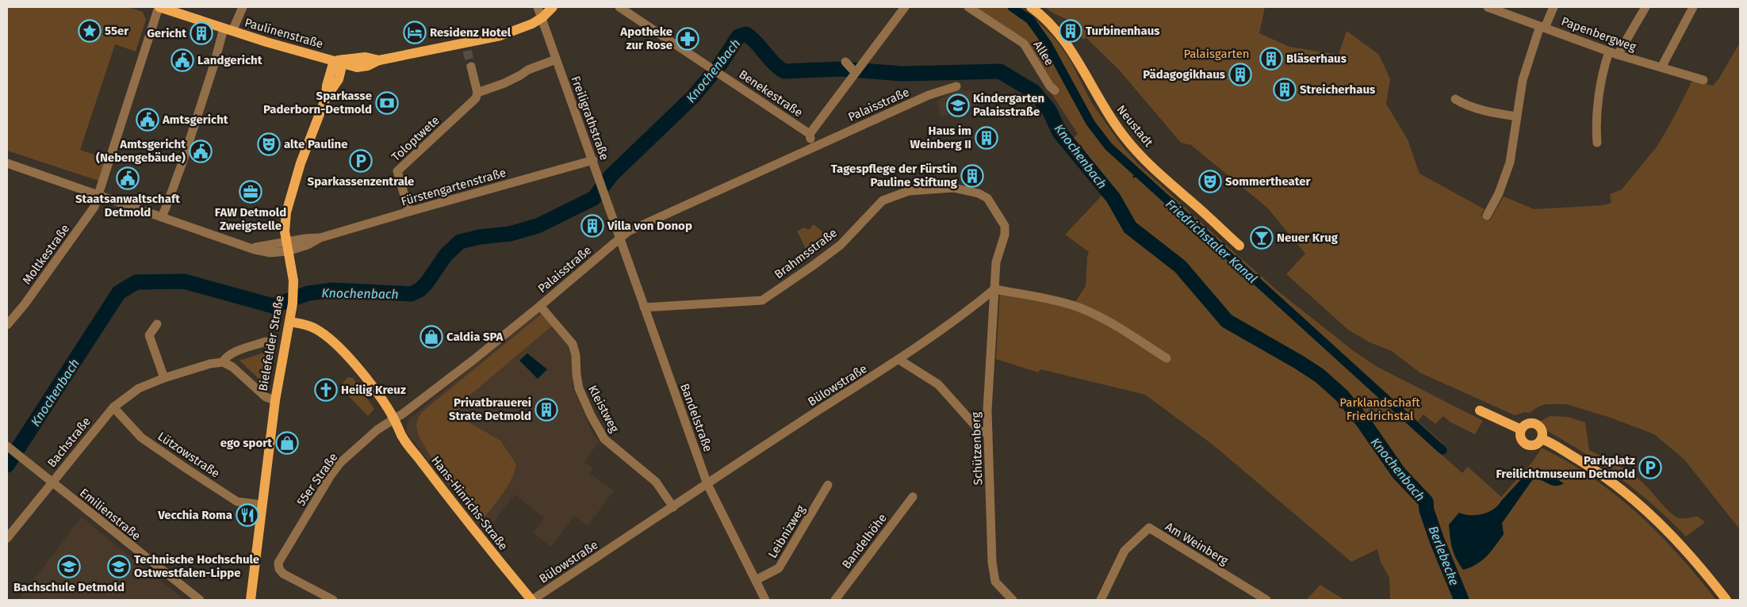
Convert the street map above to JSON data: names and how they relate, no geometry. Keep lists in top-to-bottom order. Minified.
{"streets":{"main road":["Paulinenstraße","Neustadt","Bielefelder Straße","Hans-Hinrichs-Straße"],"street":["Papenbergweg","Allee","Benekestraße","Palaisstraße","Freiligrathstraße","Toloptwete","Fürstengartenstraße","Brahmsstraße","Moltkestraße","Bülowstraße","Kleistweg","Bandelstraße","Bachstraße","Schützenberg","Lützowstraße","55er Straße","Emilienstraße","Leibnizweg","Bandelhöhe","Am Weinberg"]},"crossings":[["Paulinenstraße","Freiligrathstraße"],["Paulinenstraße","Moltkestraße"],["Paulinenstraße","Bielefelder Straße"],["Benekestraße","Palaisstraße"],["Palaisstraße","Freiligrathstraße"],["Palaisstraße","Kleistweg"],["Palaisstraße","Bandelstraße"],["Palaisstraße","55er Straße"],["Palaisstraße","Hans-Hinrichs-Straße"],["Freiligrathstraße","Fürstengartenstraße"],["Freiligrathstraße","Bandelstraße"],["Toloptwete","Fürstengartenstraße"],["Fürstengartenstraße","Moltkestraße"],["Fürstengartenstraße","Bielefelder Straße"],["Brahmsstraße","Bülowstraße"],["Brahmsstraße","Bandelstraße"],["Brahmsstraße","Schützenberg"],["Bielefelder Straße","Lützowstraße"],["Bielefelder Straße","Hans-Hinrichs-Straße"],["Bülowstraße","Kleistweg"],["Bülowstraße","Bandelstraße"],["Bülowstraße","Schützenberg"],["Bülowstraße","Hans-Hinrichs-Straße"],["Bandelstraße","Leibnizweg"],["Bachstraße","Lützowstraße"],["Bachstraße","Emilienstraße"],["55er Straße","Hans-Hinrichs-Straße"]],"water":["Knochenbach","Friedrichstaler Kanal","Berlebecke"],"parks":["Palaisgarten","Parklandschaft Friedrichstal"],"places":{"place":["55er"],"building":["Turbinenhaus","Gericht","Bläserhaus","Pädagogikhaus","Streicherhaus","Haus im Weinberg II","Tagespflege der Fürstin Pauline Stiftung","Villa von Donop","Privatbrauerei Strate Detmold"],"hotel":["Residenz Hotel"],"pharmacy":["Apotheke zur Rose"],"public building":["Landgericht","Amtsgericht","Amtsgericht (Nebengebäude)","Staatsanwaltschaft Detmold"],"bank":["Sparkasse Paderborn-Detmold"],"school or university":["Kindergarten Palaisstraße","Bachschule Detmold","Technische Hochschule Ostwestfalen-Lippe"],"theatre":["alte Pauline","Sommertheater"],"parking":["Sparkassenzentrale","Parkplatz Freilichtmuseum Detmold"],"office":["FAW Detmold Zweigstelle"],"bar":["Neuer Krug"],"shop":["Caldia SPA","ego sport"],"church":["Heilig Kreuz"],"restaurant":["Vecchia Roma"]}}
